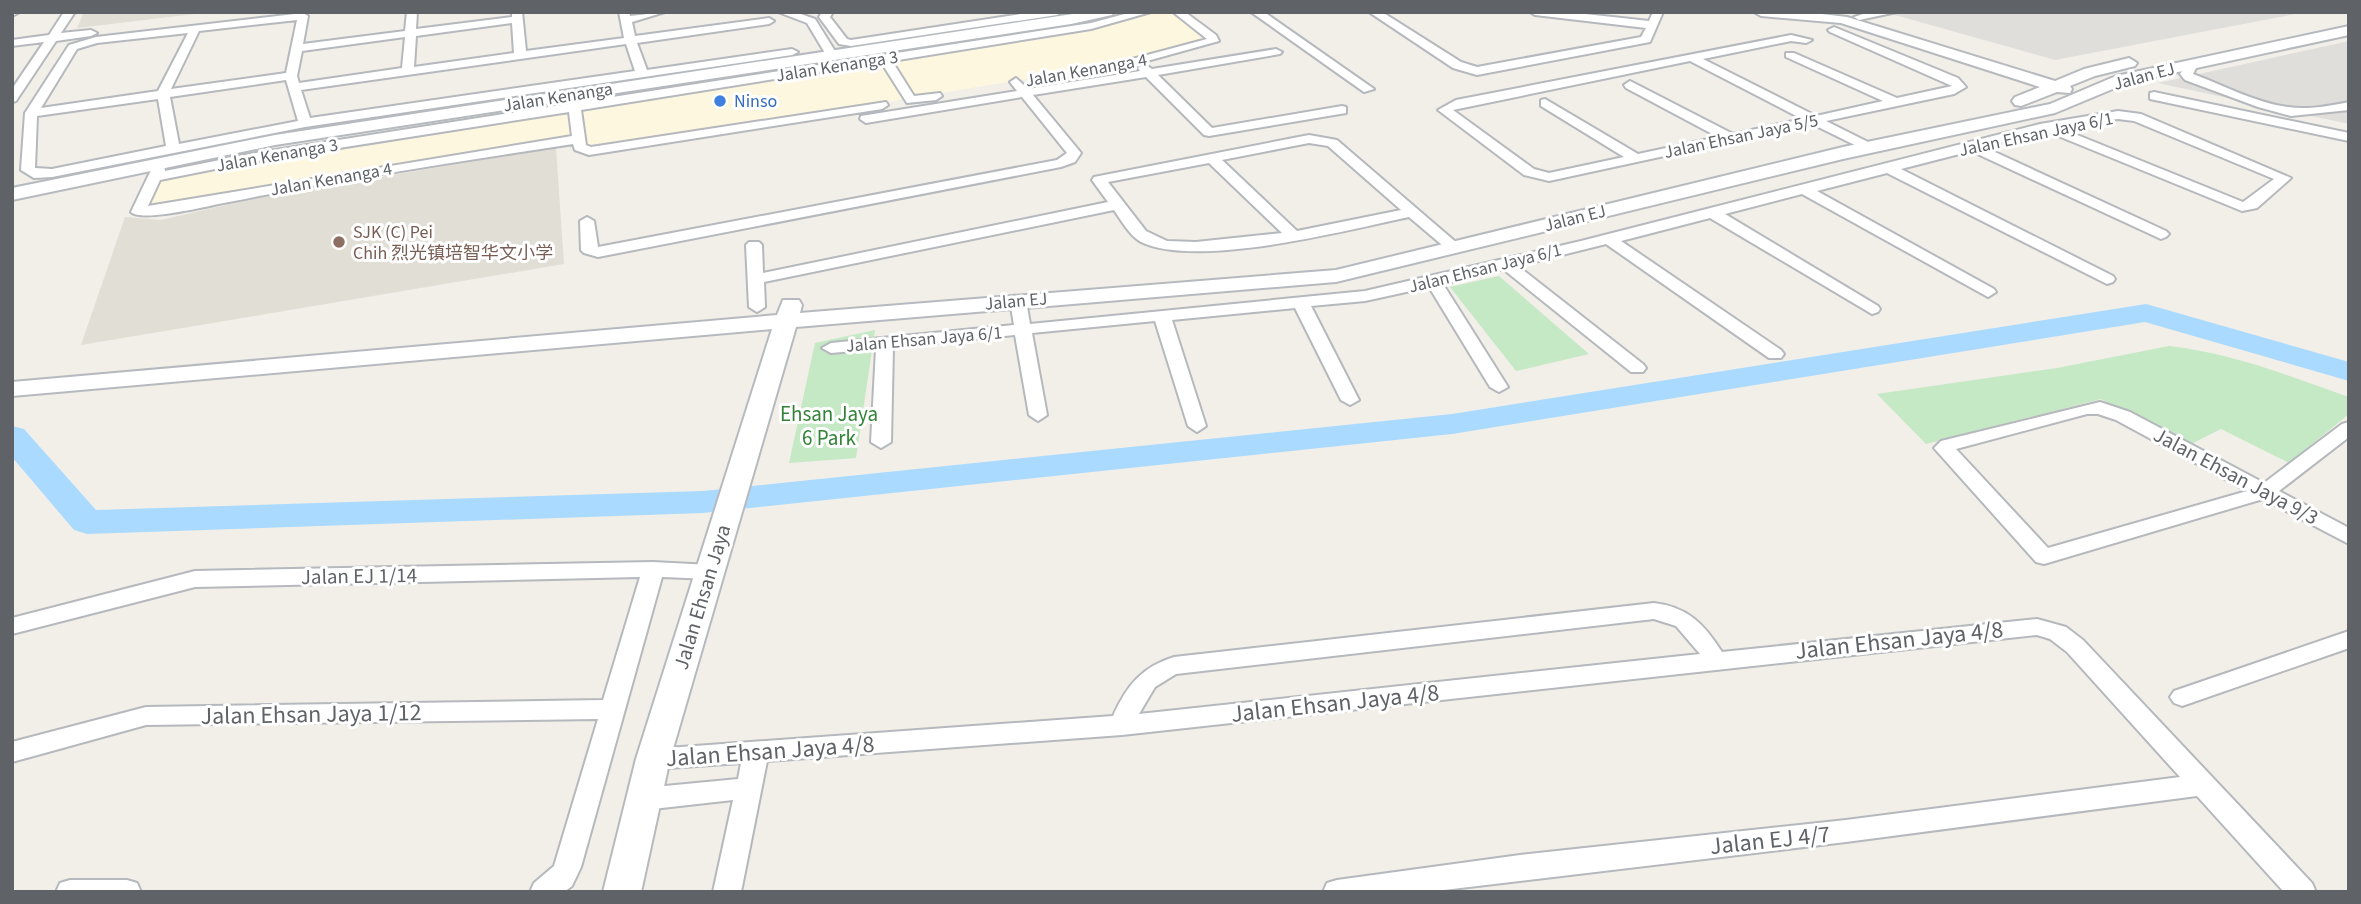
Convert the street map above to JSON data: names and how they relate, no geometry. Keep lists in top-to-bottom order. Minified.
{"streets":{"main road":["Jalan EJ","Jalan Kenanga","Jalan Ehsan Jaya"],"street":["Jalan Kenanga 3","Jalan Kenanga 4","Jalan Ehsan Jaya 6/1","Jalan Ehsan Jaya 5/5","Jalan Ehsan Jaya 9/3","Jalan EJ 1/14","Jalan Ehsan Jaya 4/8","Jalan Ehsan Jaya 1/12","Jalan EJ 4/7"]},"crossings":[["Jalan Kenanga 3","Jalan Kenanga"],["Jalan Kenanga 4","Jalan Kenanga"],["Jalan EJ","Jalan Ehsan Jaya"],["Jalan EJ 1/14","Jalan Ehsan Jaya"],["Jalan Ehsan Jaya","Jalan Ehsan Jaya 4/8"],["Jalan Ehsan Jaya 4/8","Jalan EJ 4/7"]],"parks":["Ehsan Jaya 6 Park"],"places":["Ninso","SJK (C) Pei Chih 烈光镇培智华文小学"]}
